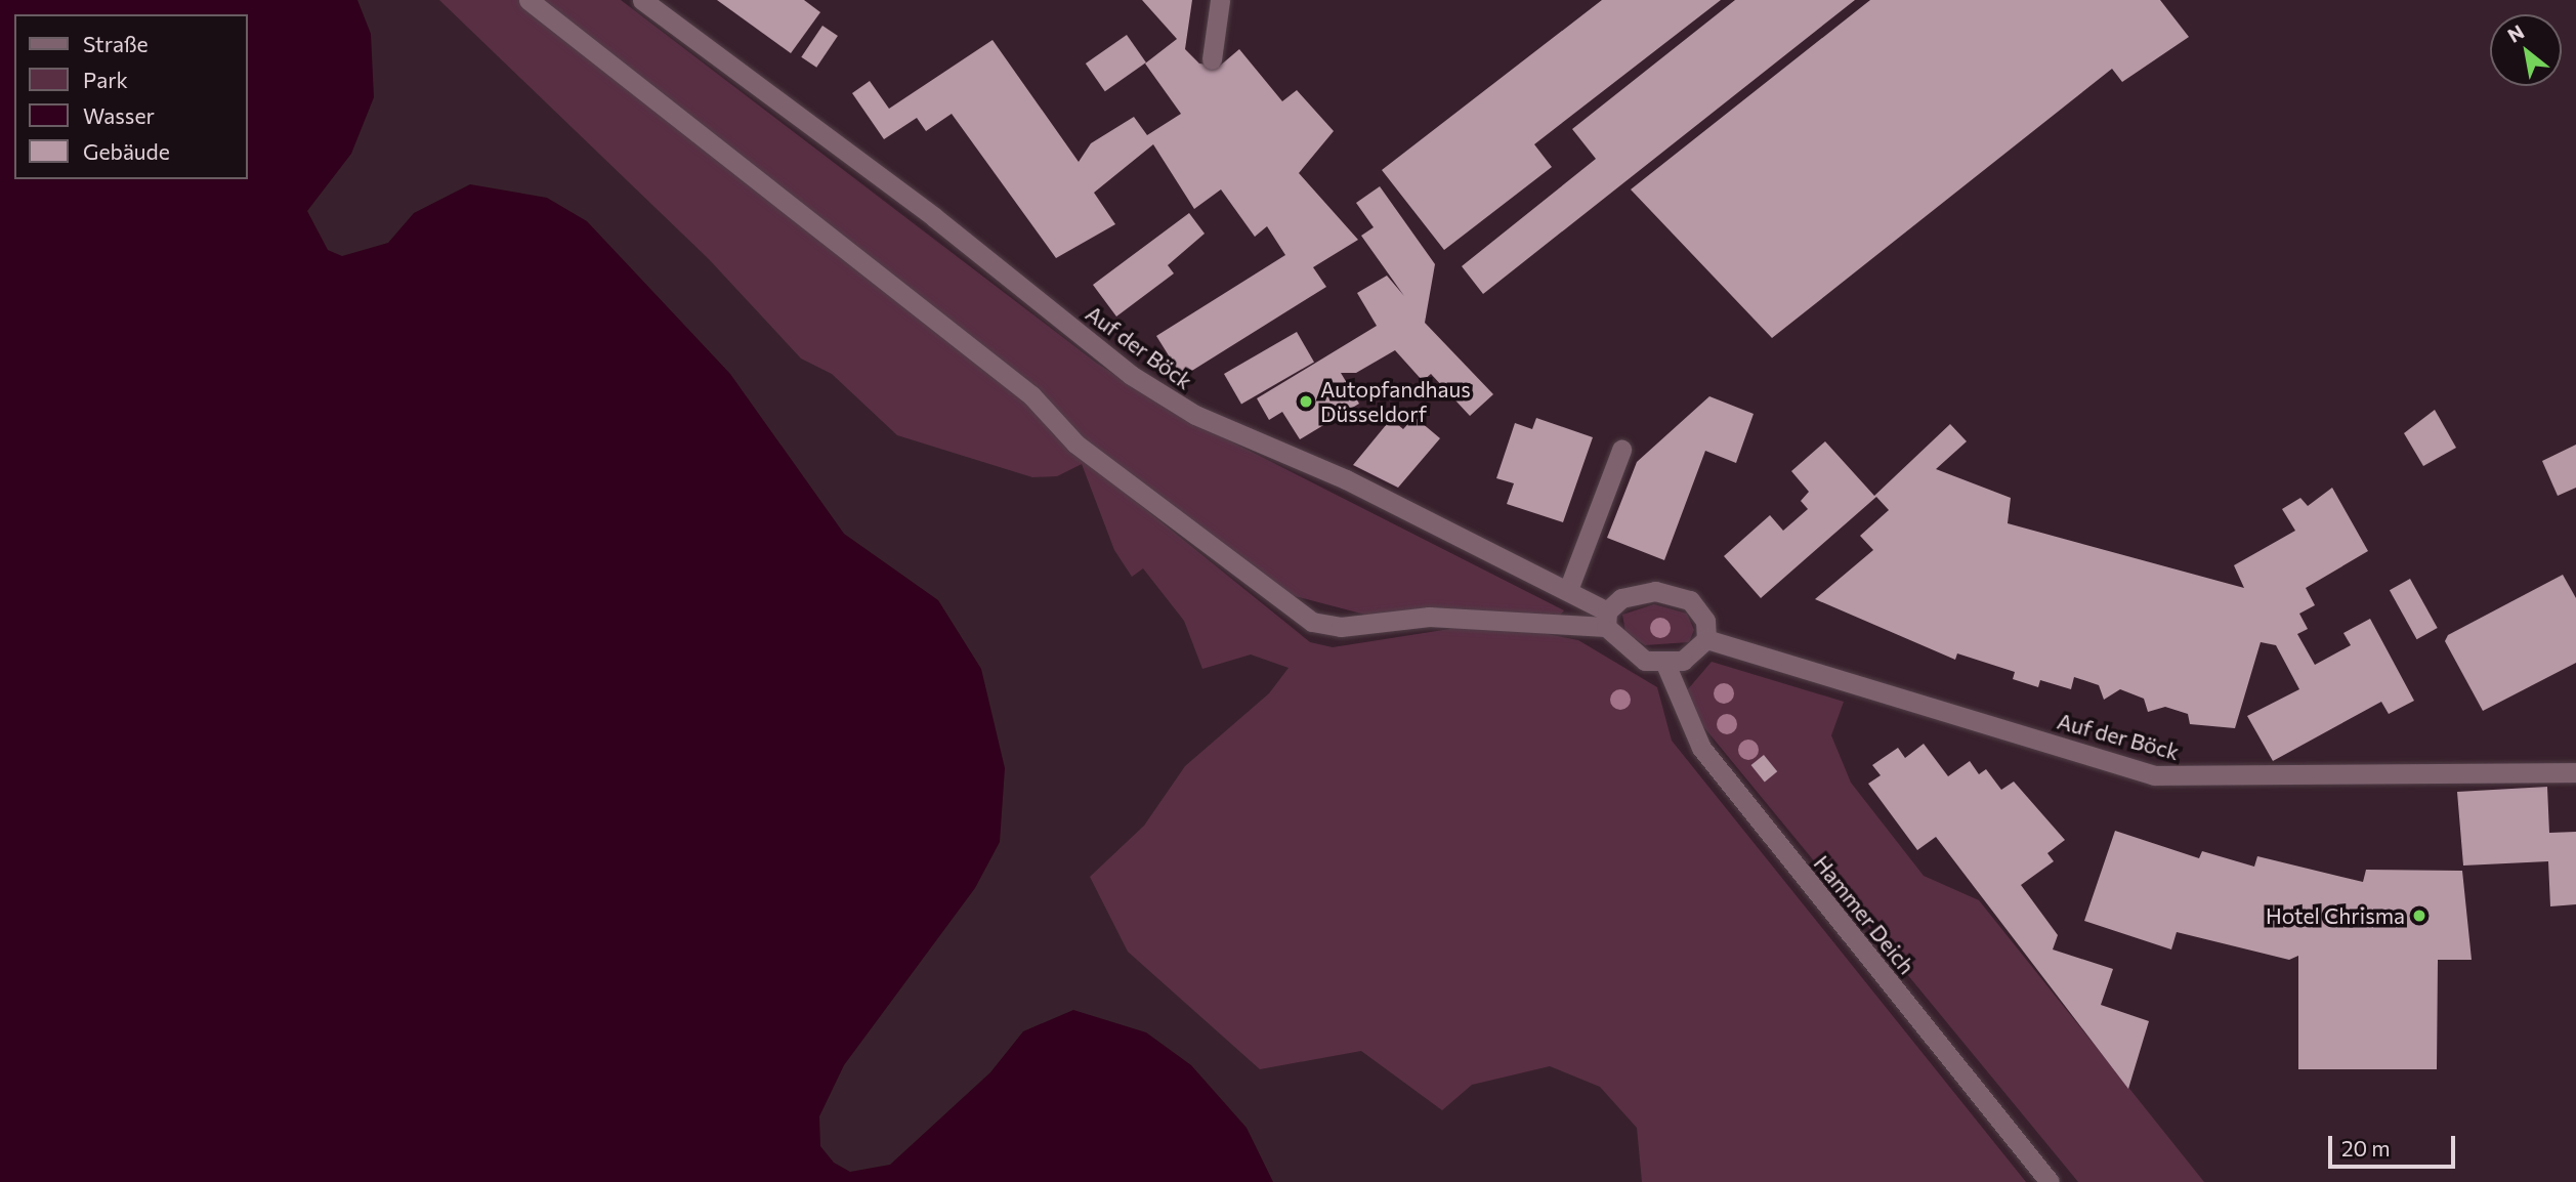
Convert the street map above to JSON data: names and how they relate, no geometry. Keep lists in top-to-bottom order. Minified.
{"streets":{"street":["Auf der Böck","Hammer Deich"]},"crossings":[["Auf der Böck","Hammer Deich"]],"places":["Autopfandhaus Düsseldorf","Hotel Chrisma"],"legend":["Straße","Park","Wasser","Gebäude"],"scale_bar":"20 m","north":"top left"}
